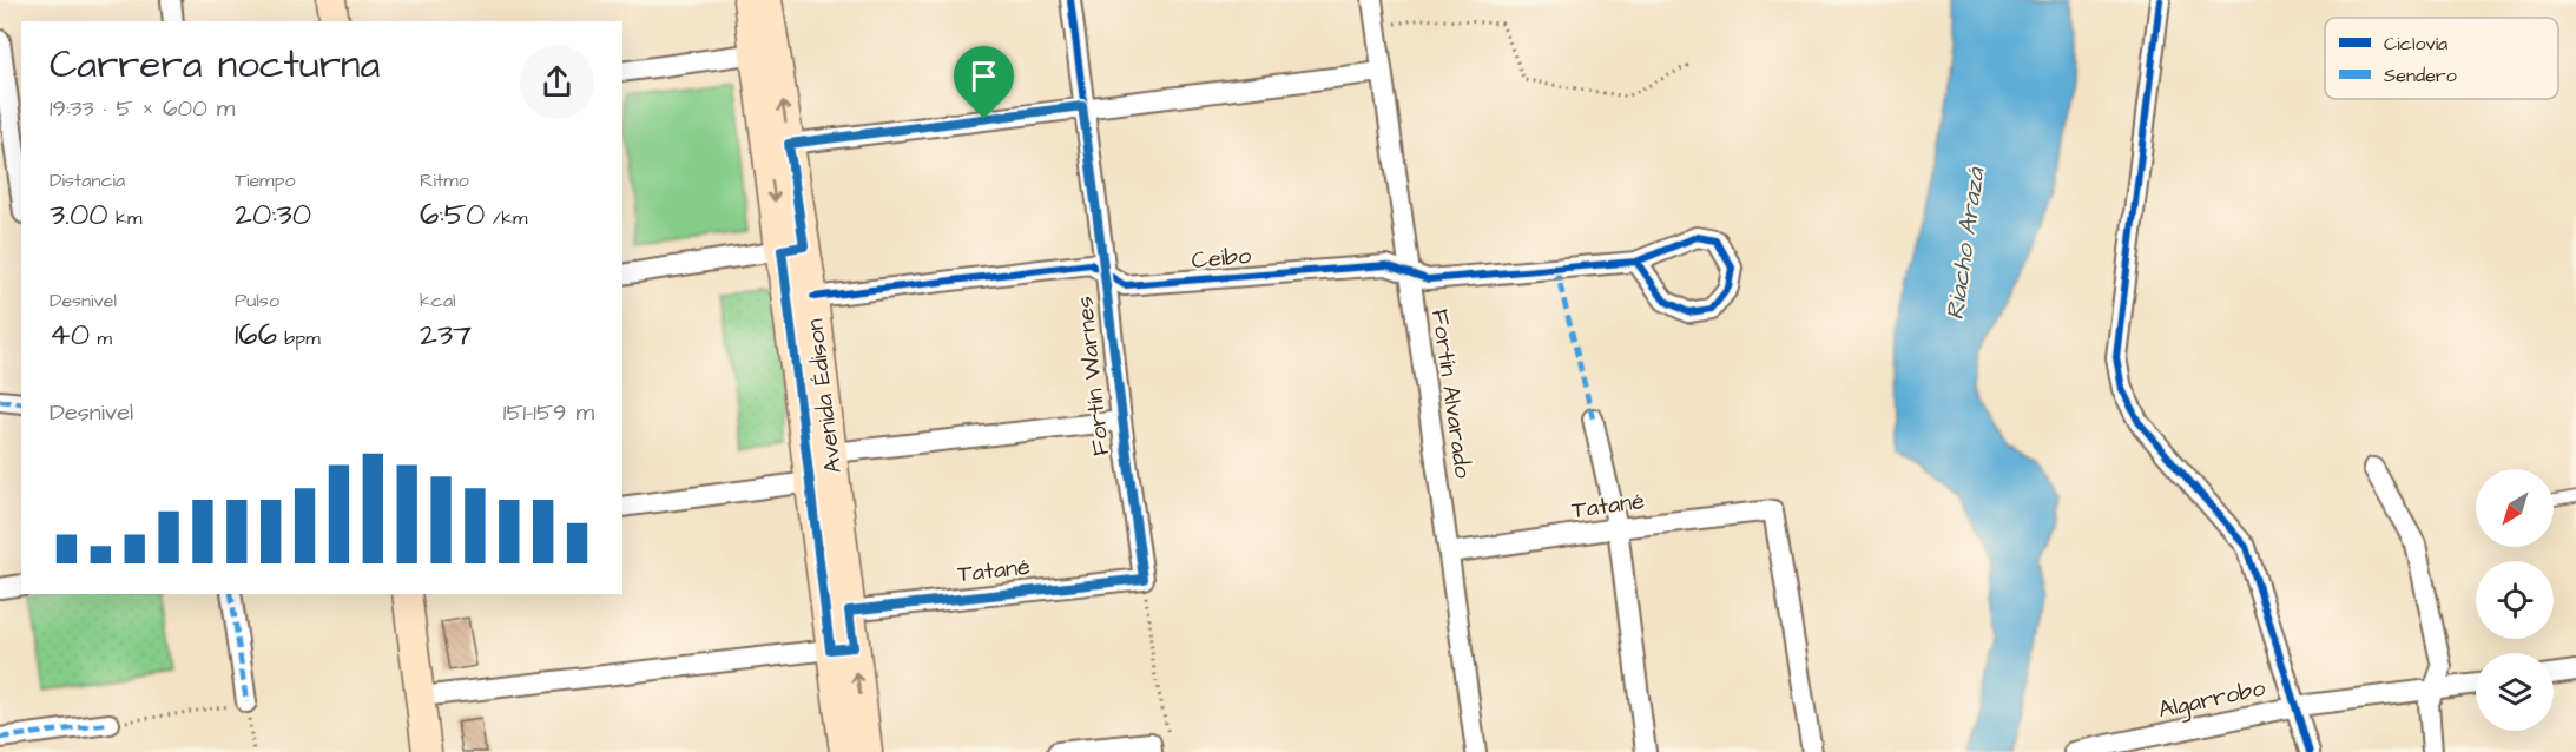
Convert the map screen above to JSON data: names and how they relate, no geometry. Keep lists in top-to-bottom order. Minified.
{"streets":{"main road":["Avenida Édison"],"street":["Ceibo","Fortín Warnes","Fortín Alvarado","Tatané","Algarrobo"]},"crossings":[["Ceibo","Fortín Warnes"],["Ceibo","Fortín Alvarado"],["Ceibo","Avenida Édison"],["Fortín Warnes","Tatané"],["Fortín Alvarado","Tatané"],["Avenida Édison","Tatané"]],"water":["Riacho Arazá"],"legend":["Ciclovía","Sendero"],"north":"bottom left","page":{"heading":["Carrera nocturna","19:33 · 5 × 600 m"],"stats":[["Distancia","3.00 km"],["Tiempo","20:30"],["Ritmo","6:50 /km"],["Desnivel","40 m"],["Pulso","166 bpm"],["kcal","237"]],"chart":["Desnivel","151–159 m"]}}
